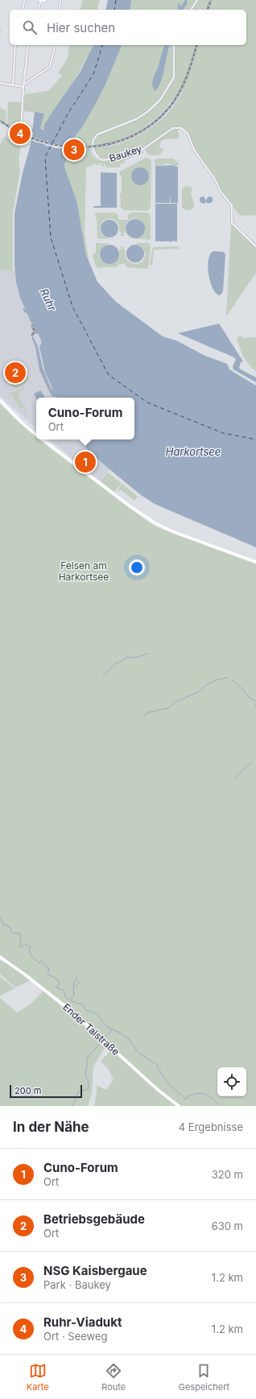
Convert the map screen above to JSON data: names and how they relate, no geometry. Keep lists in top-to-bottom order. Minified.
{"streets":{"main road":["Ender Talstraße"],"street":["Baukey"]},"water":["Ruhr","Harkortsee"],"parks":["Felsen am Harkortsee"],"scale_bar":"200 m","page":{"search":"Hier suchen","pins":["4","3","2","1"],"popup":["Cuno-Forum","Ort"],"scale":"200 m","heading":["In der Nähe","4 Ergebnisse"],"list":[{"mark":"1","name":"Cuno-Forum","note":"Ort","value":"320 m"},{"mark":"2","name":"Betriebsgebäude","note":"Ort","value":"630 m"},{"mark":"3","name":"NSG Kaisbergaue","note":"Park · Baukey","value":"1.2 km"},{"mark":"4","name":"Ruhr-Viadukt","note":"Ort · Seeweg","value":"1.2 km"}],"nav":["Karte","Route","Gespeichert"]}}
